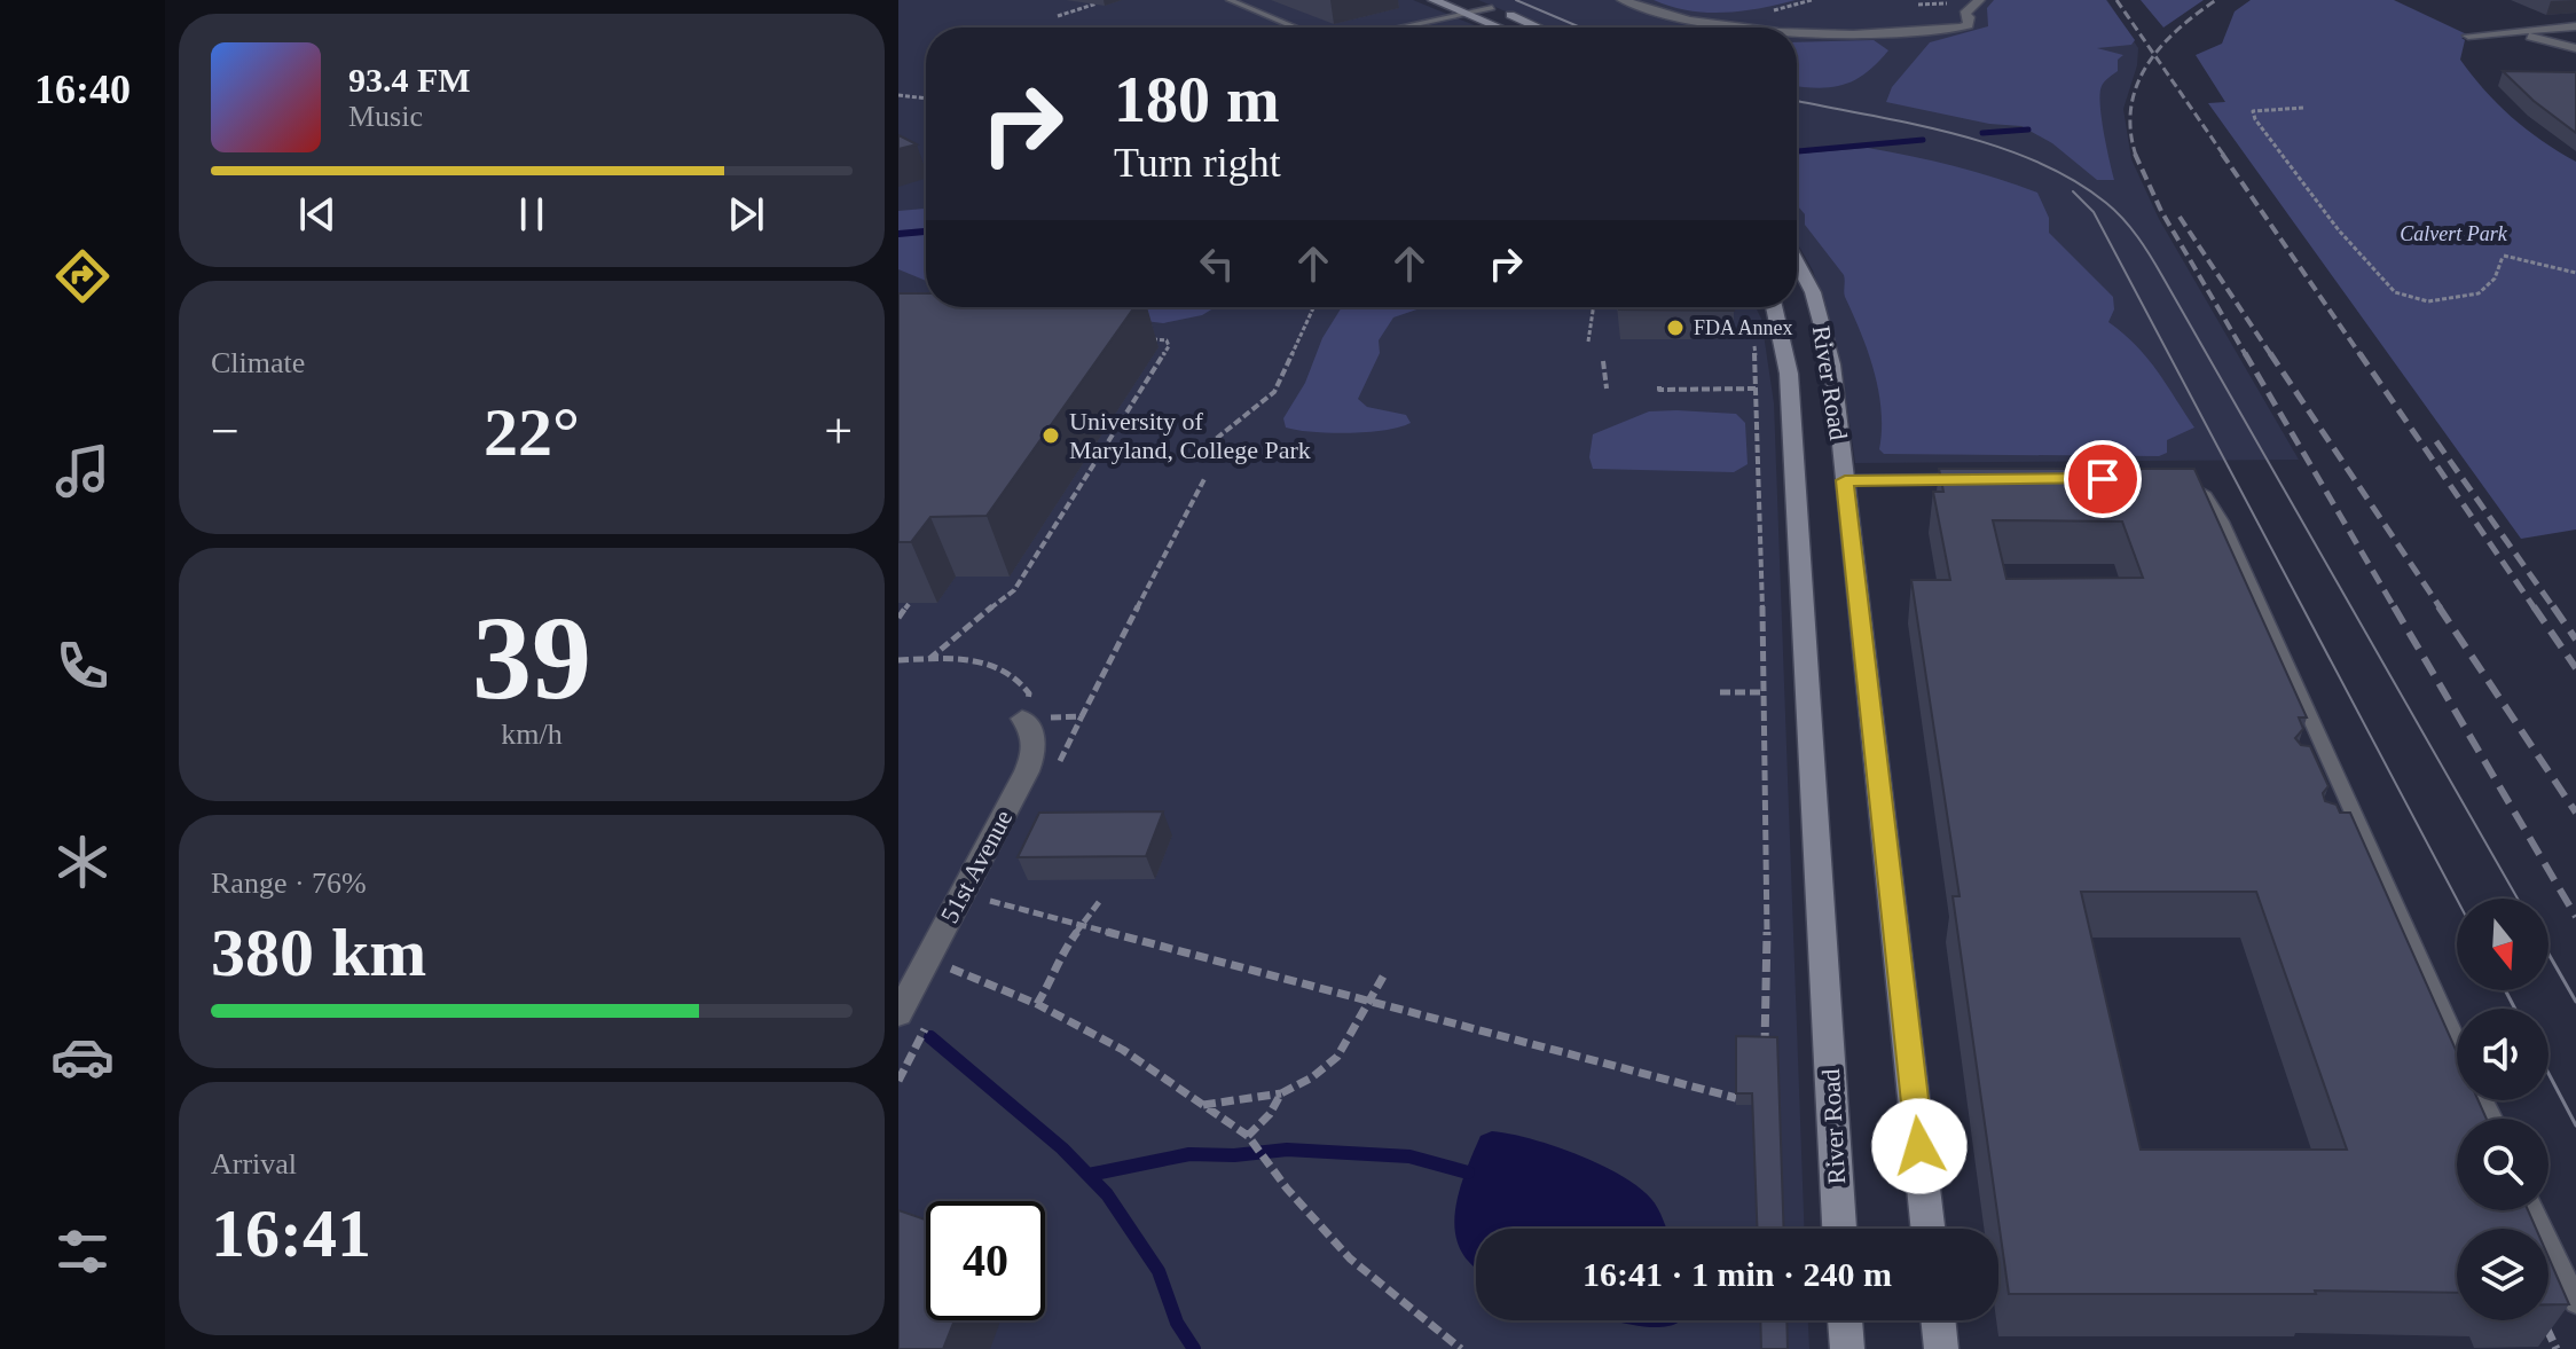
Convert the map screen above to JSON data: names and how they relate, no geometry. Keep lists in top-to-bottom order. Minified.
{"streets":{"street":["River Road","51st Avenue"]},"parks":["Calvert Park"],"places":["FDA Annex","University of Maryland, College Park"],"north":"bottom","page":{"tabs":"16:40","turn":["180 m","Turn right"],"song":["93.4 FM","Music"],"tile":["Climate",["39","km/h"],["Range · 76%","380 km"],["Arrival","16:41"]],"heat":["−","22°","+"],"limit":"40","trip":"16:41 · 1 min · 240 m"}}
